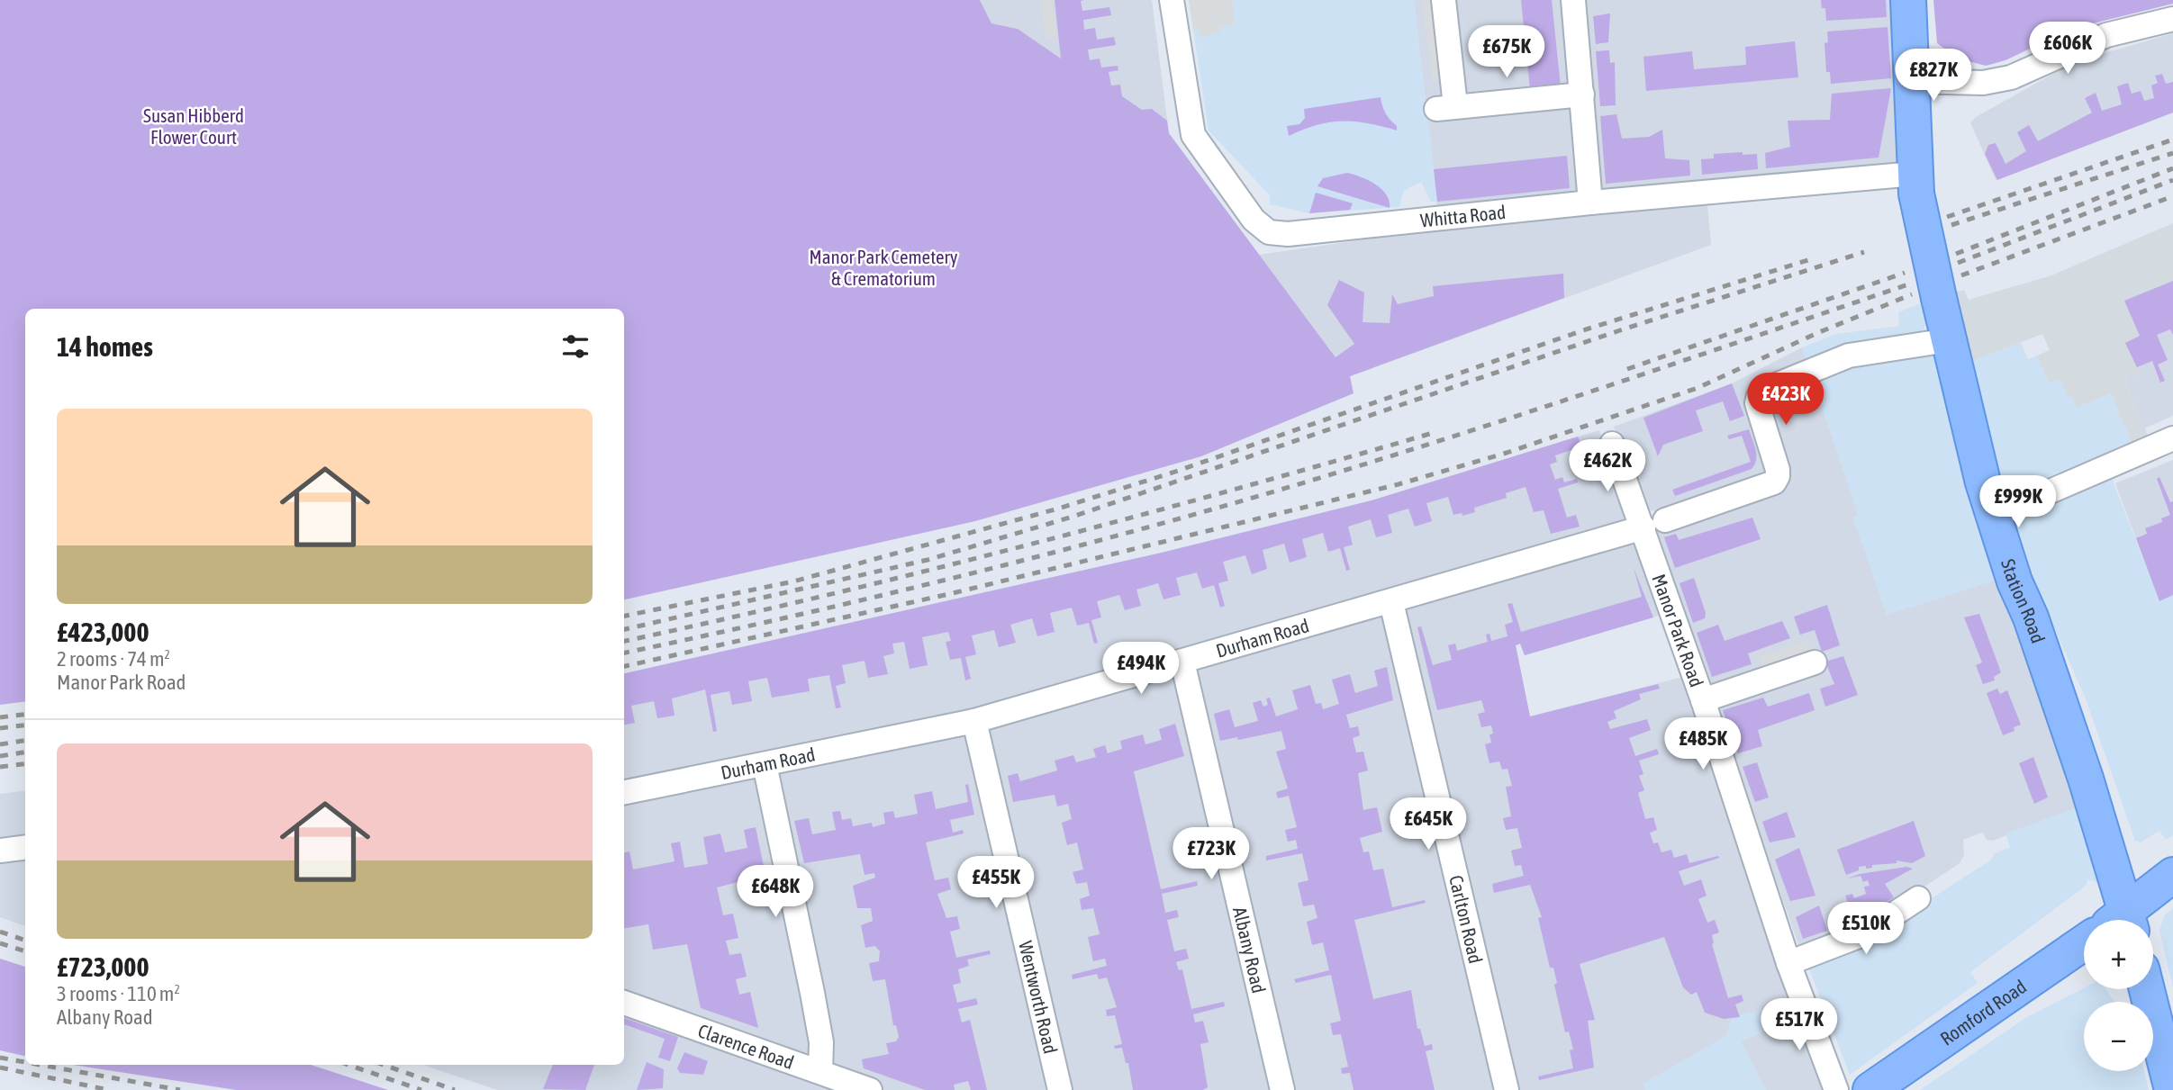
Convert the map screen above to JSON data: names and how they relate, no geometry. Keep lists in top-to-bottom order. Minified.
{"streets":{"main road":["Station Road","Romford Road"],"street":["Whitta Road","Manor Park Road","Durham Road","Carlton Road","Albany Road","Wentworth Road","Clarence Road"]},"crossings":[["Whitta Road","Station Road"],["Manor Park Road","Durham Road"],["Durham Road","Carlton Road"],["Durham Road","Albany Road"],["Durham Road","Wentworth Road"]],"parks":["Susan Hibberd Flower Court","Manor Park Cemetery & Crematorium"],"page":{"price":["£606K","£675K","£827K","£423K","£462K","£999K","£494K","£485K","£645K","£723K","£455K","£648K","£510K","£517K"],"heading":"14 homes","list":[{"name":"£423,000","note":"2 rooms · 74 m² · Manor Park Road"},{"name":"£723,000","note":"3 rooms · 110 m² · Albany Road"}],"map_buttons":["+","−"]}}
